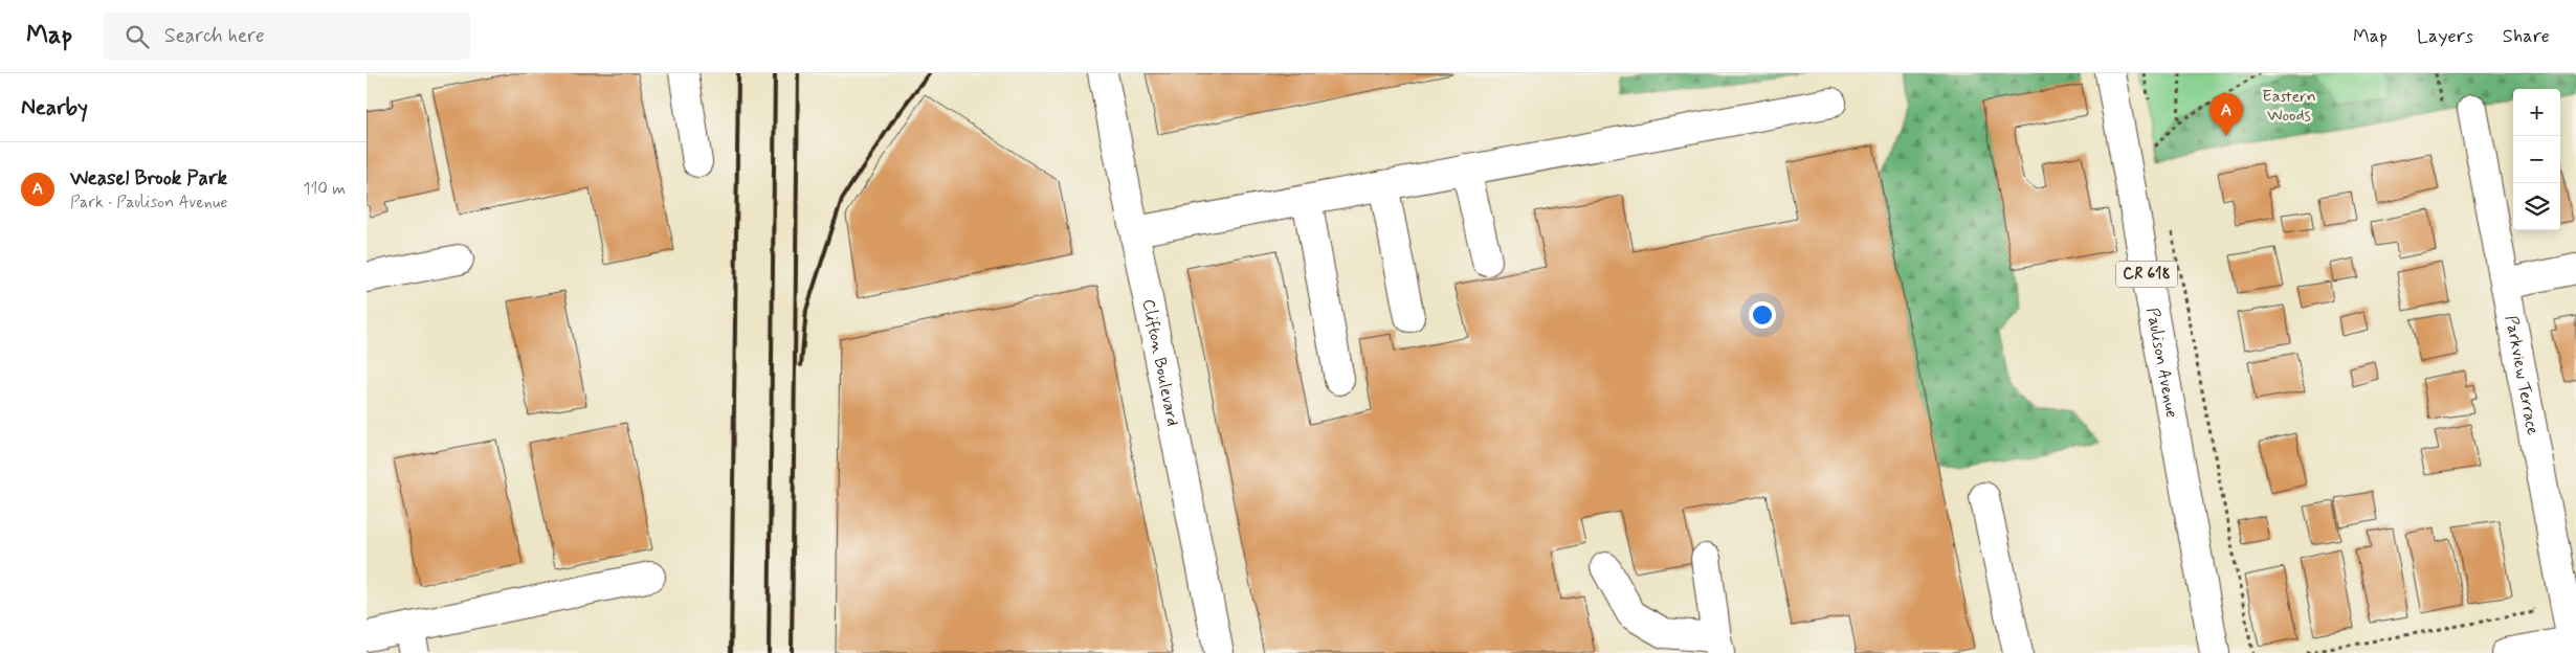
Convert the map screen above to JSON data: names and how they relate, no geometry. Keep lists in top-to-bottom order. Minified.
{"streets":{"street":["CR 618","Clifton Boulevard","Paulison Avenue","Parkview Terrace"]},"parks":["Eastern Woods"],"page":{"header":"Map","search":"Search here","nav":["Map","Layers","Share"],"heading":"Nearby","map_buttons":["+","−"],"pins":"A","list":[{"mark":"A","name":"Weasel Brook Park","note":"Park · Paulison Avenue","value":"110 m"}]}}
